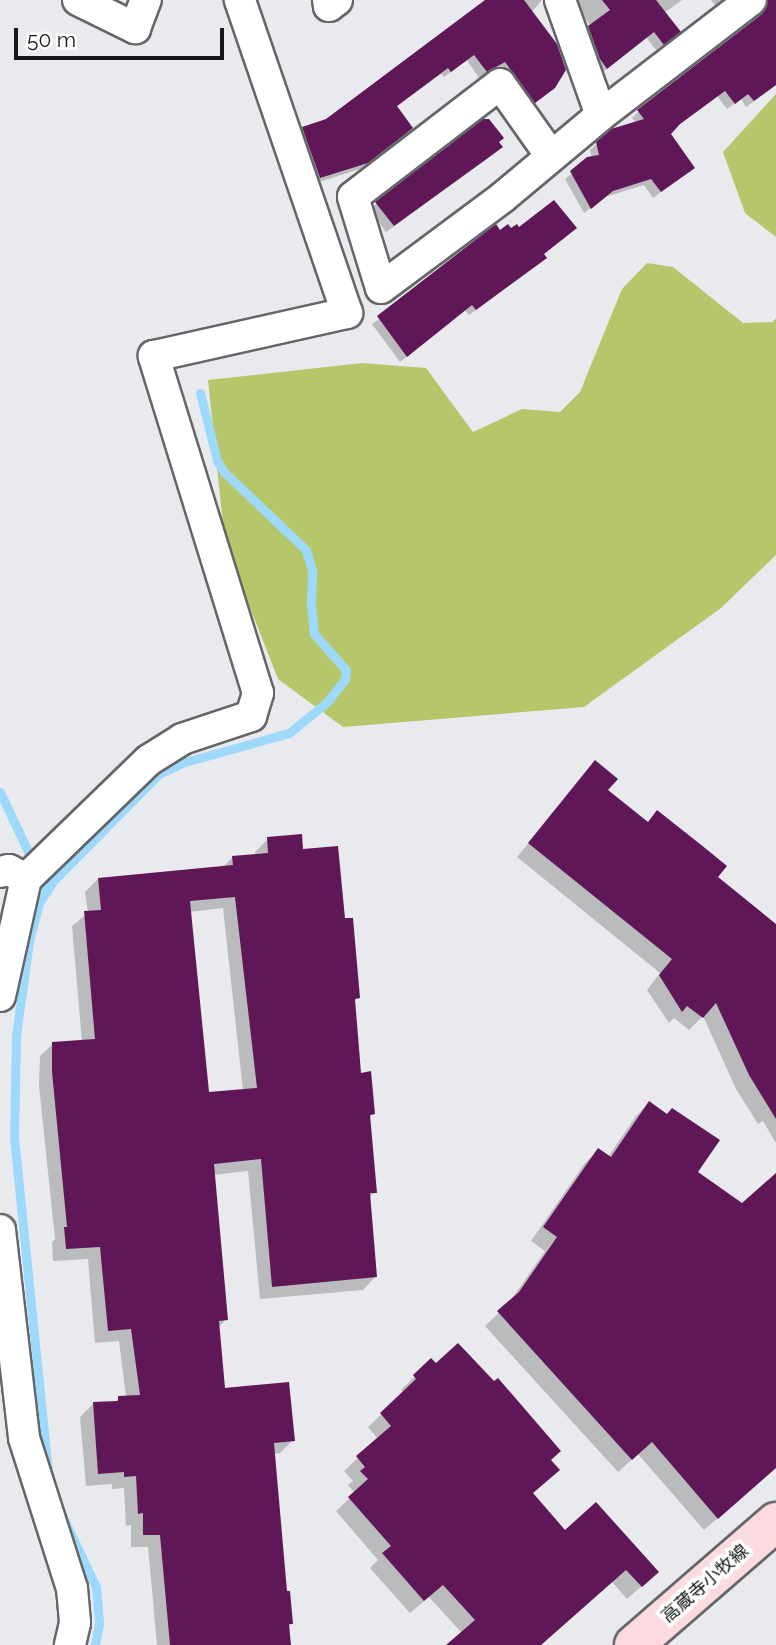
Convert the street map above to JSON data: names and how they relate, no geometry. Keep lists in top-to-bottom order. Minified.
{"streets":{"main road":["高蔵寺小牧線"]},"scale_bar":"50 m"}
